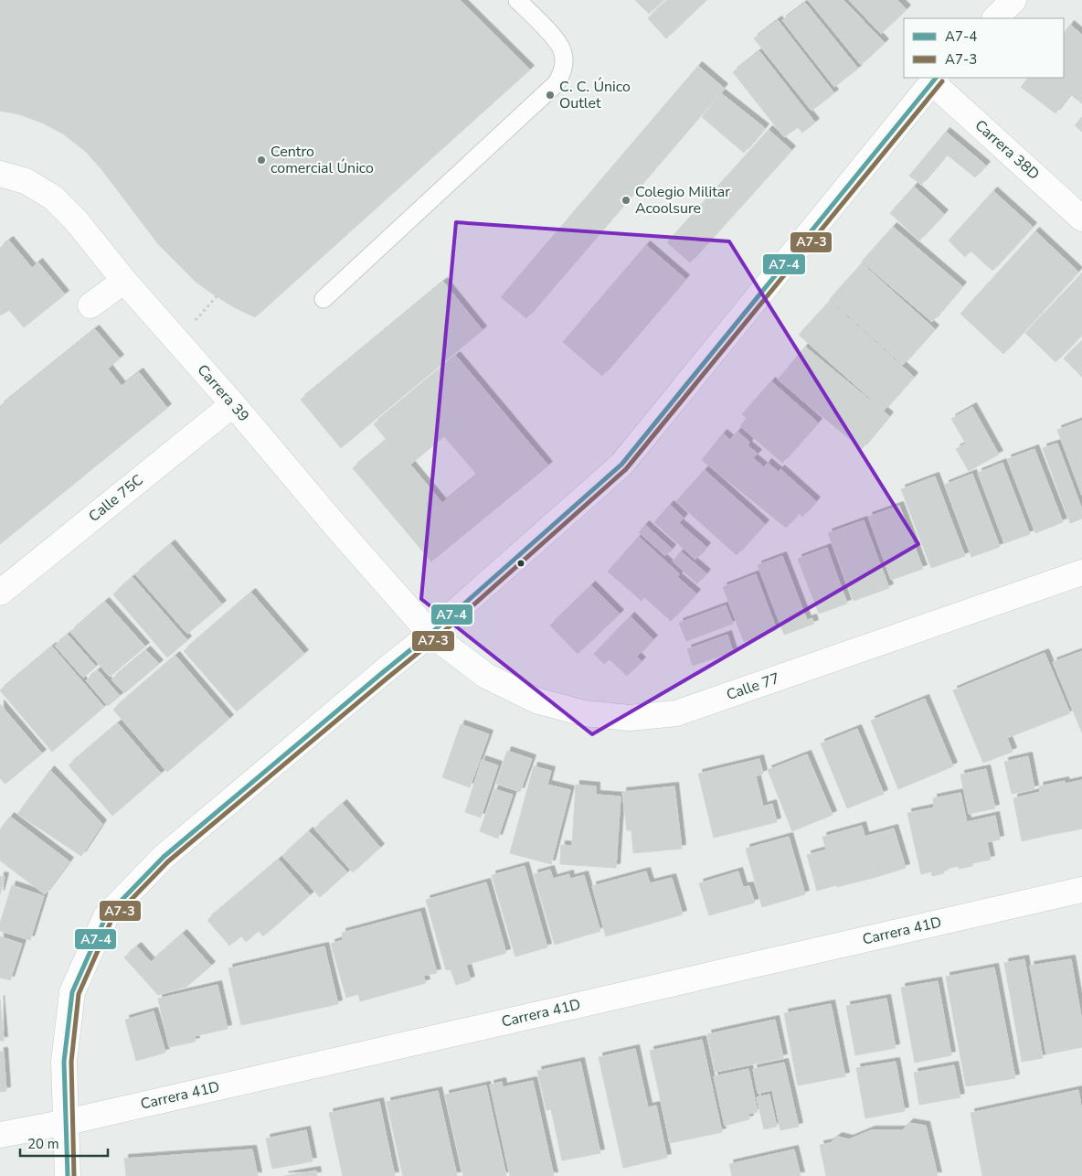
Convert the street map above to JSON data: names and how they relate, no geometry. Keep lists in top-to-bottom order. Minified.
{"streets":{"street":["Carrera 38D","Carrera 39","Calle 75C","Calle 77","Carrera 41D"]},"crossings":[["Carrera 39","Calle 75C"],["Carrera 39","Calle 77"]],"places":["C. C. Único Outlet","Centro comercial Único","Colegio Militar Acoolsure"],"lines":["transit line A7-4","transit line A7-3"],"legend":["A7-4","A7-3"],"scale_bar":"20 m"}
